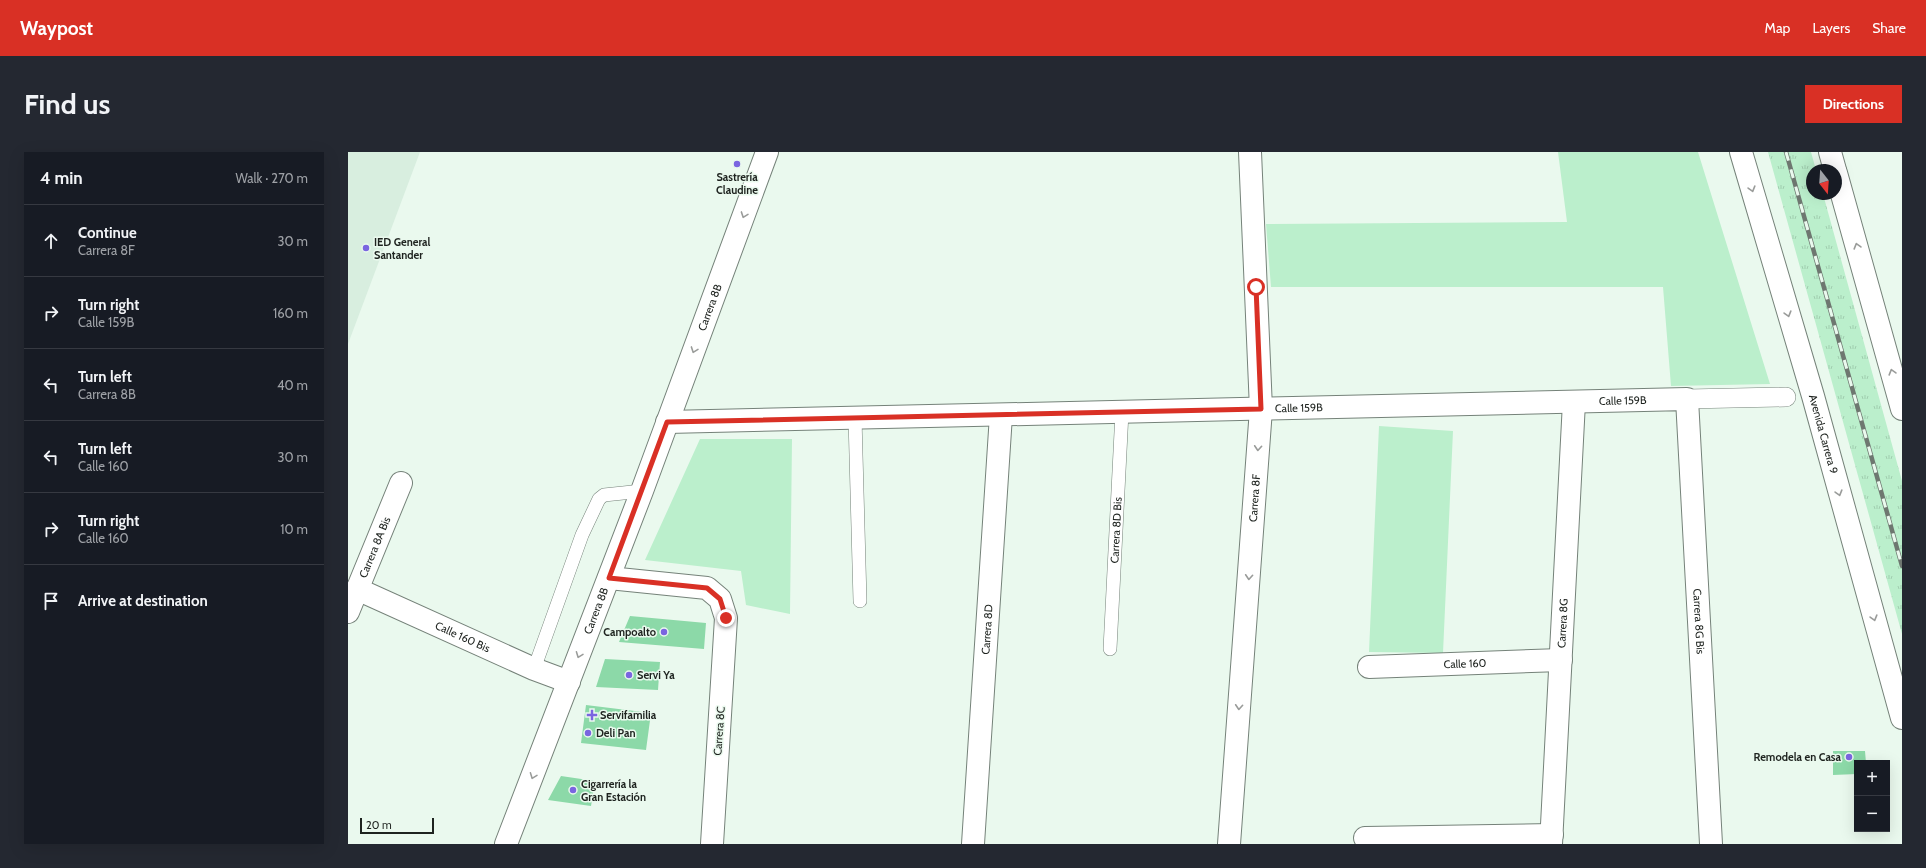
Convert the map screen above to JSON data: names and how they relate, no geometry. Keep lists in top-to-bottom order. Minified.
{"streets":{"street":["Carrera 8B","Calle 159B","Avenida Carrera 9","Carrera 8F","Carrera 8A Bis","Carrera 8G Bis","Carrera 8G","Carrera 8D","Calle 160 Bis","Calle 160","Carrera 8C"],"lane":["Carrera 8D Bis"]},"crossings":[["Carrera 8B","Calle 159B"],["Carrera 8B","Calle 160 Bis"],["Carrera 8B","Carrera 8C"],["Calle 159B","Carrera 8F"],["Calle 159B","Carrera 8D Bis"],["Calle 159B","Carrera 8G Bis"],["Calle 159B","Carrera 8G"],["Calle 159B","Carrera 8D"],["Carrera 8A Bis","Calle 160 Bis"],["Carrera 8G","Calle 160"]],"one_way":["Carrera 8B","Carrera 8F"],"places":{"other":["Sastrería Claudine","IED General Santander","Campoalto","Servi Ya","Deli Pan","Remodela en Casa","Cigarrería la Gran Estación"],"health":["Servifamilia"]},"scale_bar":"20 m","north":"bottom","page":{"header":"Waypost","nav":["Map","Layers","Share"],"buttons":"Directions","title":"Find us","heading":["4 min","Walk · 270 m"],"list":[["Continue","Carrera 8F","30 m"],["Turn right","Calle 159B","160 m"],["Turn left","Carrera 8B","40 m"],["Turn left","Calle 160","30 m"],["Turn right","Calle 160","10 m"],"Arrive at destination"],"map_buttons":["+","−"],"scale":"20 m"}}
